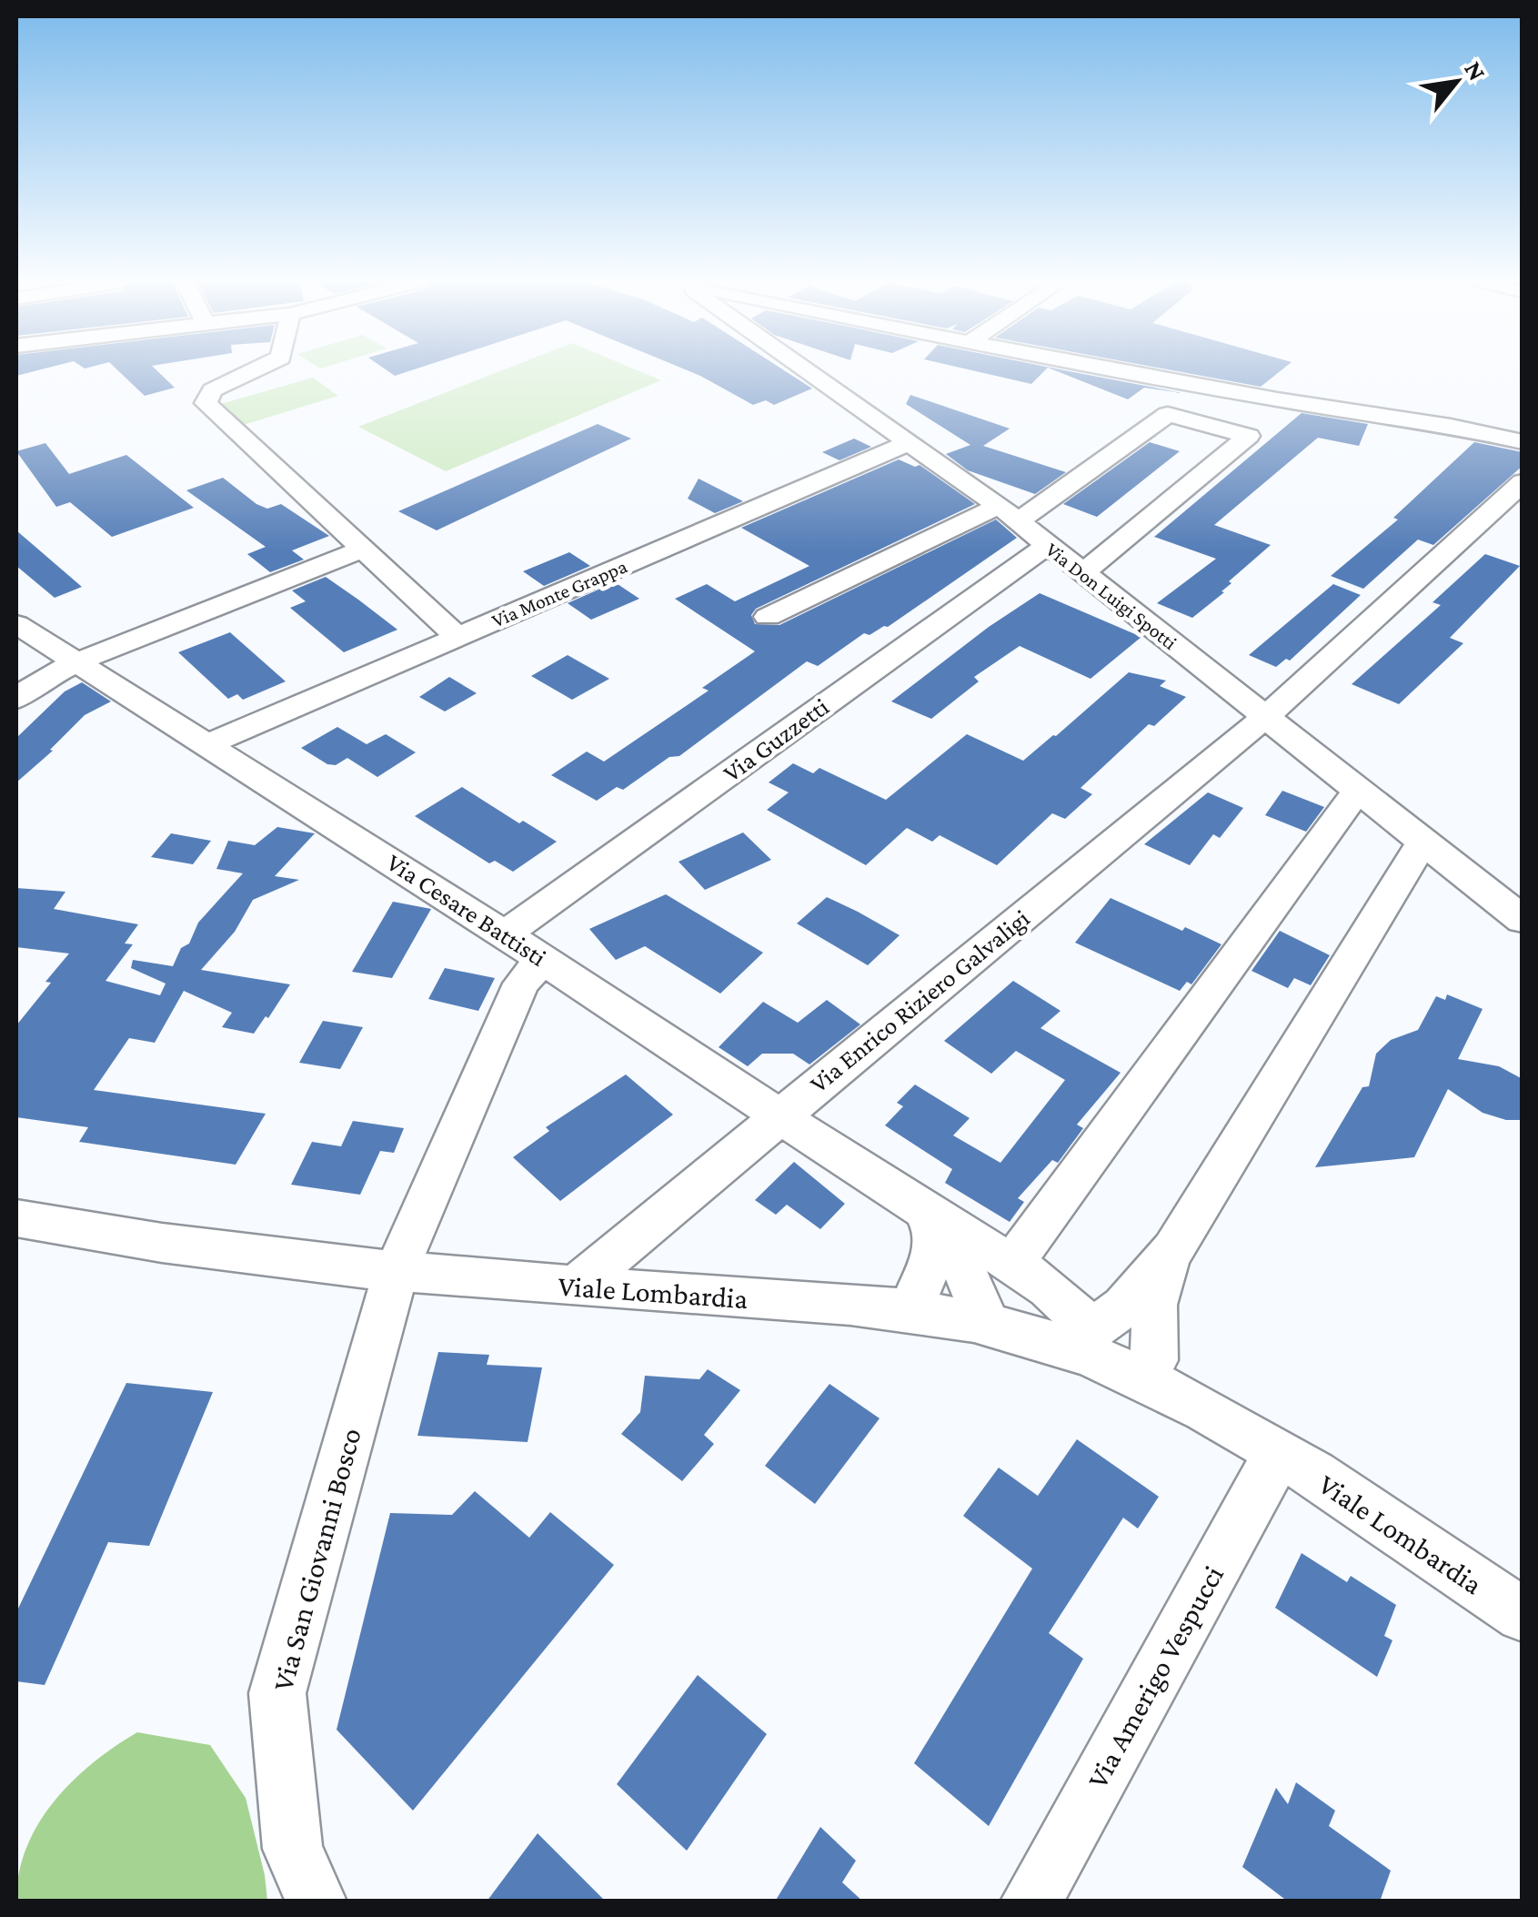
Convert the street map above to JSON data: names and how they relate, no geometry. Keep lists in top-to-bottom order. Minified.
{"streets":{"street":["Via Monte Grappa","Via Don Luigi Spotti","Via Guzzetti","Via Cesare Battisti","Via Enrico Riziero Galvaligi","Viale Lombardia","Via San Giovanni Bosco","Via Amerigo Vespucci"]},"crossings":[["Via Monte Grappa","Via Don Luigi Spotti"],["Via Monte Grappa","Via Cesare Battisti"],["Via Don Luigi Spotti","Via Guzzetti"],["Via Don Luigi Spotti","Via Enrico Riziero Galvaligi"],["Via Guzzetti","Via Cesare Battisti"],["Via Cesare Battisti","Via Enrico Riziero Galvaligi"],["Via Cesare Battisti","Viale Lombardia"],["Via Enrico Riziero Galvaligi","Viale Lombardia"],["Viale Lombardia","Via San Giovanni Bosco"],["Viale Lombardia","Via Amerigo Vespucci"]],"north":"top right"}
